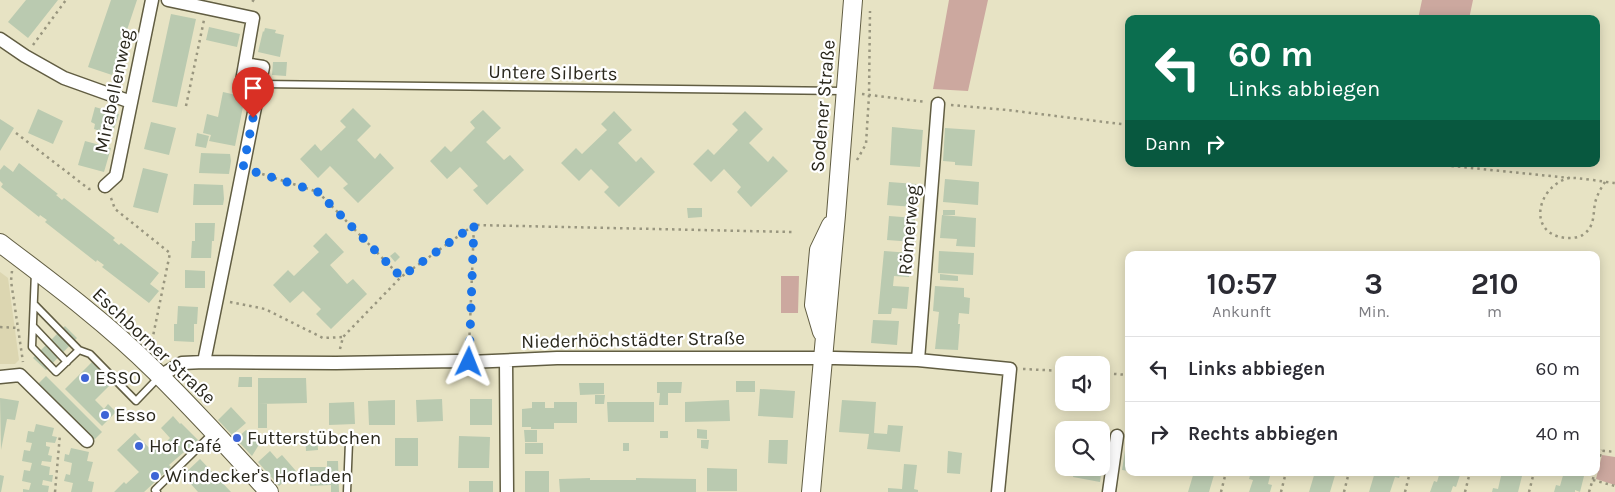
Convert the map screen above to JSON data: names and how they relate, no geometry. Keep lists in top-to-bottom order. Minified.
{"streets":{"main road":["Sodener Straße","Eschborner Straße"],"street":["Mirabellenweg","Römerweg","Niederhöchstädter Straße"],"lane":["Untere Silberts"]},"crossings":[["Untere Silberts","Sodener Straße"],["Sodener Straße","Niederhöchstädter Straße"],["Römerweg","Niederhöchstädter Straße"],["Niederhöchstädter Straße","Eschborner Straße"]],"places":["ESSO","Esso","Futterstübchen","Hof Café","Windecker's Hofladen"],"page":{"turn":["60 m","Links abbiegen"],"then":"Dann","eta":["10:57","Ankunft","3","Min.","210","m"],"list":[{"name":"Links abbiegen","value":"60 m"},{"name":"Rechts abbiegen","value":"40 m"}]}}
